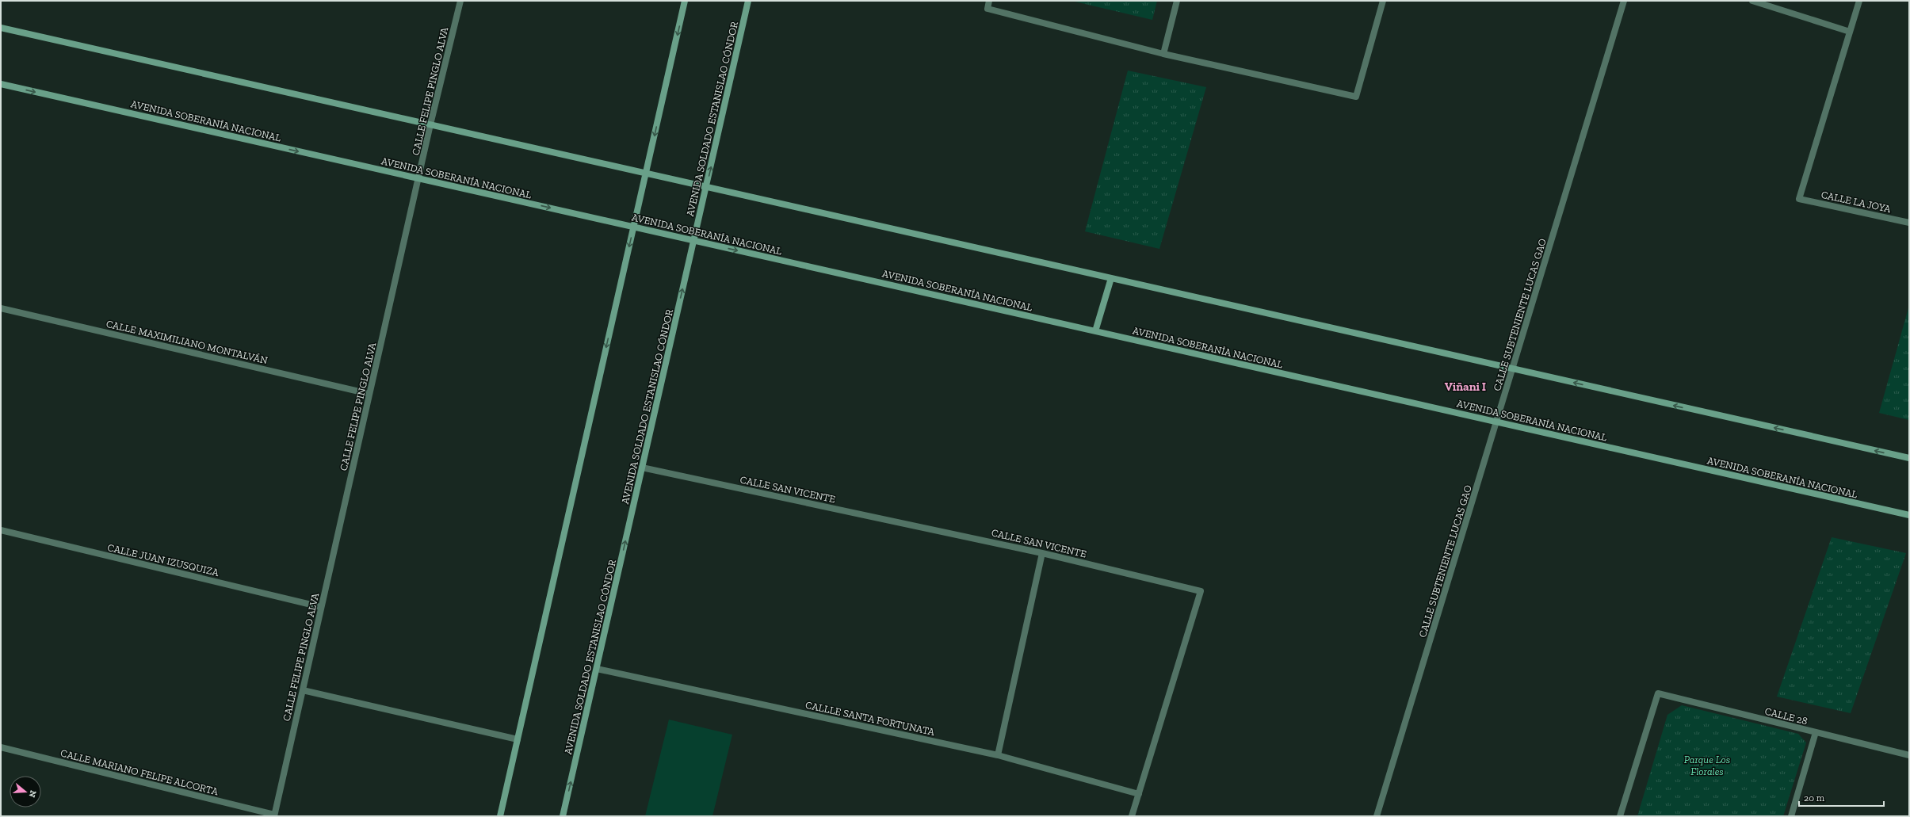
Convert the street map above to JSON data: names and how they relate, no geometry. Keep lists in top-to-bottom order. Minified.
{"streets":{"street":["CALLE FELIPE PINGLO ALVA","AVENIDA SOLDADO ESTANISLAO CÓNDOR","AVENIDA SOBERANÍA NACIONAL","CALLE LA JOYA","CALLE SUBTENIENTE LUCAS GAO","CALLE MAXIMILIANO MONTALVÁN","CALLE SAN VICENTE","CALLE JUAN IZUSQUIZA","CALLE 28","CALLLE SANTA FORTUNATA","CALLE MARIANO FELIPE ALCORTA"]},"crossings":[["CALLE FELIPE PINGLO ALVA","AVENIDA SOBERANÍA NACIONAL"],["CALLE FELIPE PINGLO ALVA","CALLE MAXIMILIANO MONTALVÁN"],["CALLE FELIPE PINGLO ALVA","CALLE JUAN IZUSQUIZA"],["CALLE FELIPE PINGLO ALVA","CALLE MARIANO FELIPE ALCORTA"],["AVENIDA SOLDADO ESTANISLAO CÓNDOR","AVENIDA SOBERANÍA NACIONAL"],["AVENIDA SOLDADO ESTANISLAO CÓNDOR","CALLE SAN VICENTE"],["AVENIDA SOLDADO ESTANISLAO CÓNDOR","CALLLE SANTA FORTUNATA"],["AVENIDA SOBERANÍA NACIONAL","CALLE SUBTENIENTE LUCAS GAO"],["CALLE SAN VICENTE","CALLLE SANTA FORTUNATA"]],"one_way":["AVENIDA SOLDADO ESTANISLAO CÓNDOR"],"districts":["Viñani I"],"parks":["Parque Los Florales"],"scale_bar":"20 m","north":"right"}
